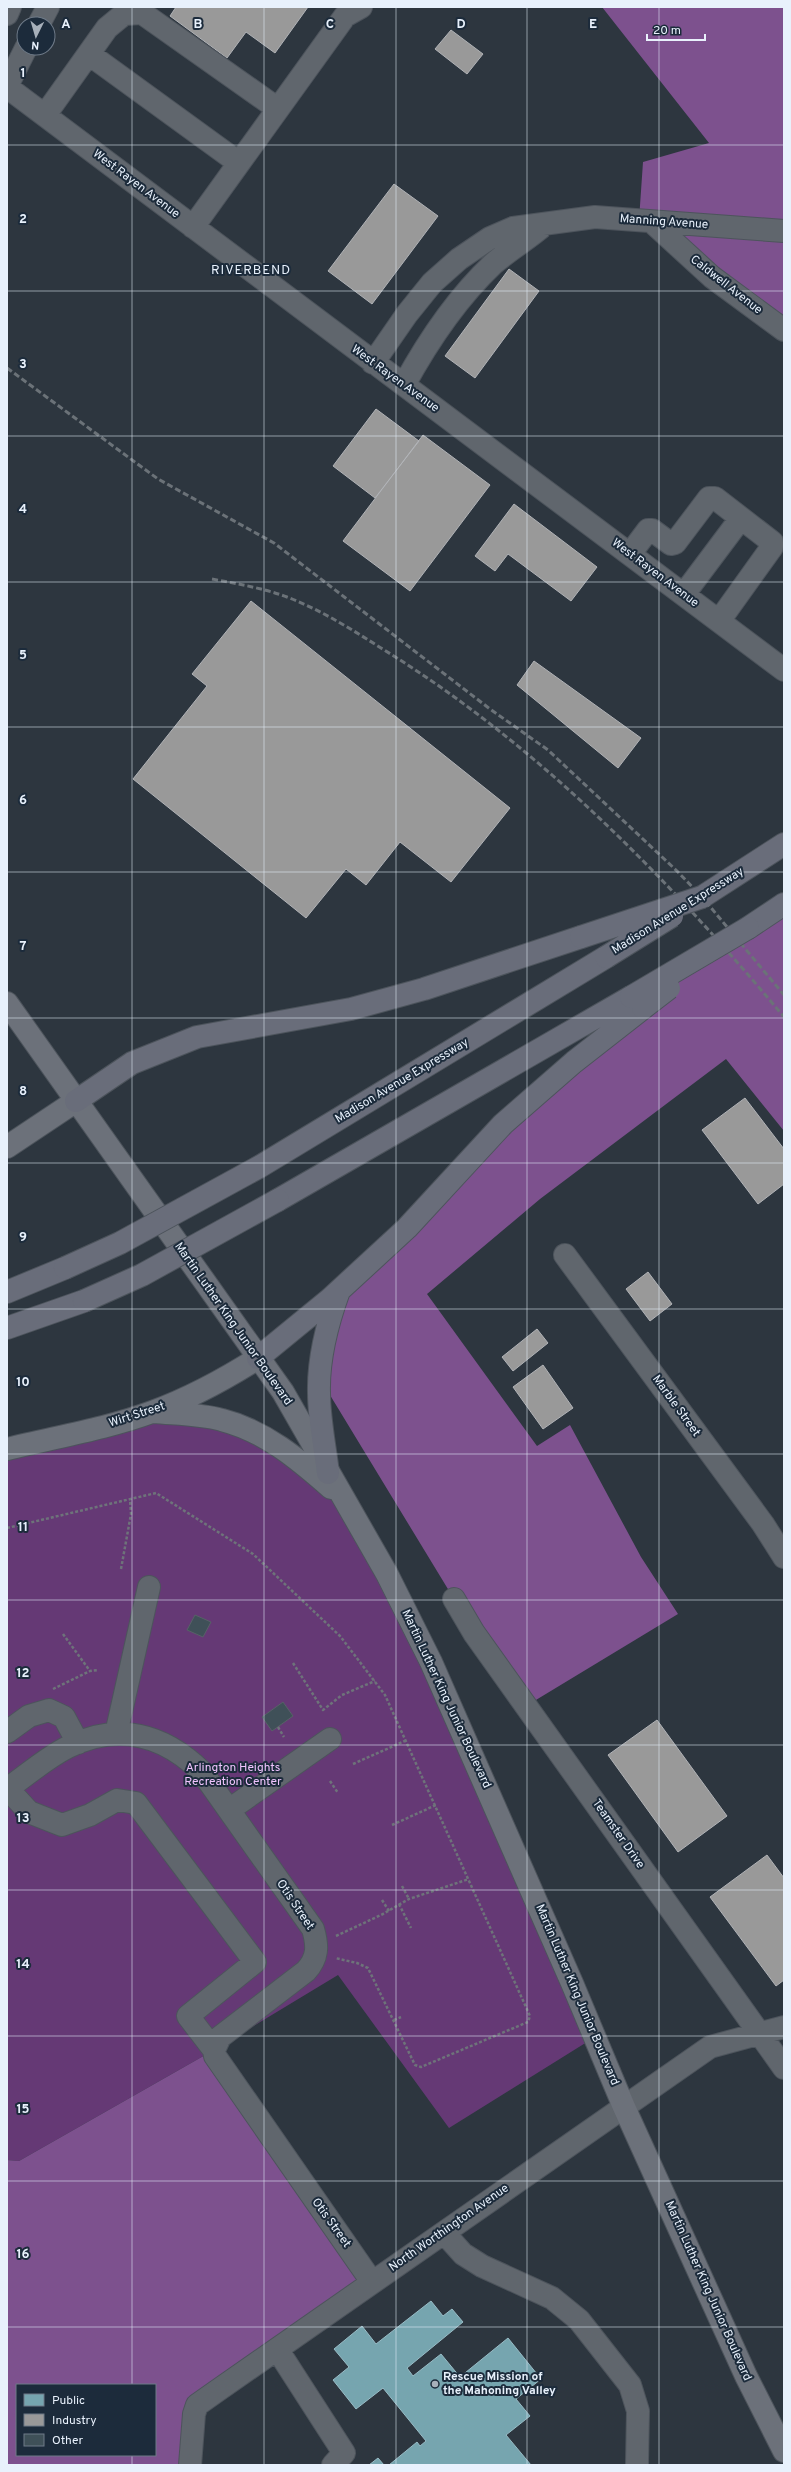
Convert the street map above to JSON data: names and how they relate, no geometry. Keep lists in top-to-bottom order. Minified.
{"streets":{"highway":["Madison Avenue Expressway"],"main road":["Martin Luther King Junior Boulevard","Wirt Street"],"street":["West Rayen Avenue","Manning Avenue","Caldwell Avenue","Marble Street","Teamster Drive","Otis Street","North Worthington Avenue"]},"crossings":[["West Rayen Avenue","Manning Avenue"],["Manning Avenue","Caldwell Avenue"],["Martin Luther King Junior Boulevard","Wirt Street"],["Martin Luther King Junior Boulevard","North Worthington Avenue"],["Teamster Drive","North Worthington Avenue"],["Otis Street","North Worthington Avenue"]],"districts":["RIVERBEND"],"parks":["Arlington Heights Recreation Center"],"places":["Rescue Mission of the Mahoning Valley"],"legend":["Public","Industry","Other"],"scale_bar":"20 m","north":"bottom","grid":{"columns":["A","B","C","D","E"],"rows":["1","2","3","4","5","6","7","8","9","10","11","12","13","14","15","16"]}}
